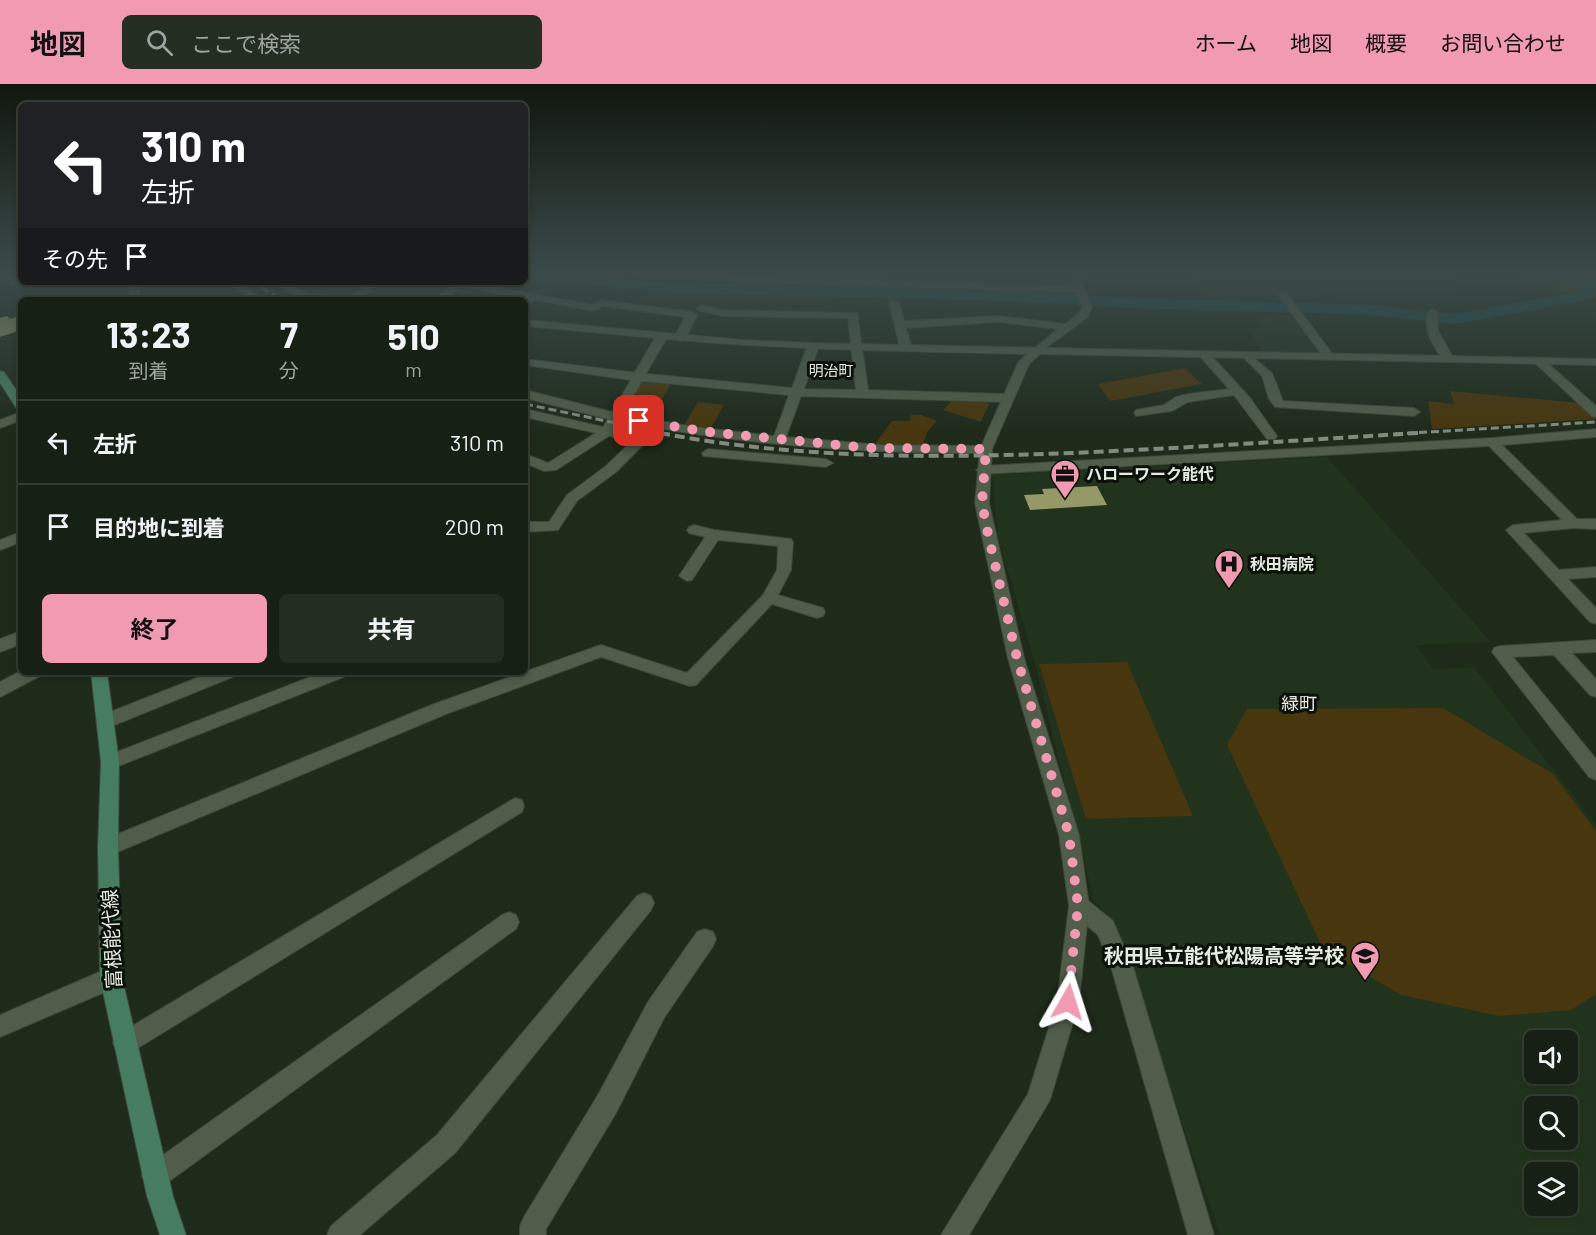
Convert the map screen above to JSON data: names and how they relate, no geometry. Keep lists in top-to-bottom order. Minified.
{"streets":{"main road":["富根能代線"]},"districts":["明治町","緑町"],"places":{"office":["ハローワーク能代"],"hospital":["秋田病院"],"school or university":["秋田県立能代松陽高等学校"]},"page":{"header":"地図","search":"ここで検索","nav":["ホーム","地図","概要","お問い合わせ"],"turn":["310 m","左折"],"then":"その先","eta":["13:23","到着","7","分","510","m"],"list":[{"name":"左折","value":"310 m"},{"name":"目的地に到着","value":"200 m"}],"buttons":["終了","共有"]}}
